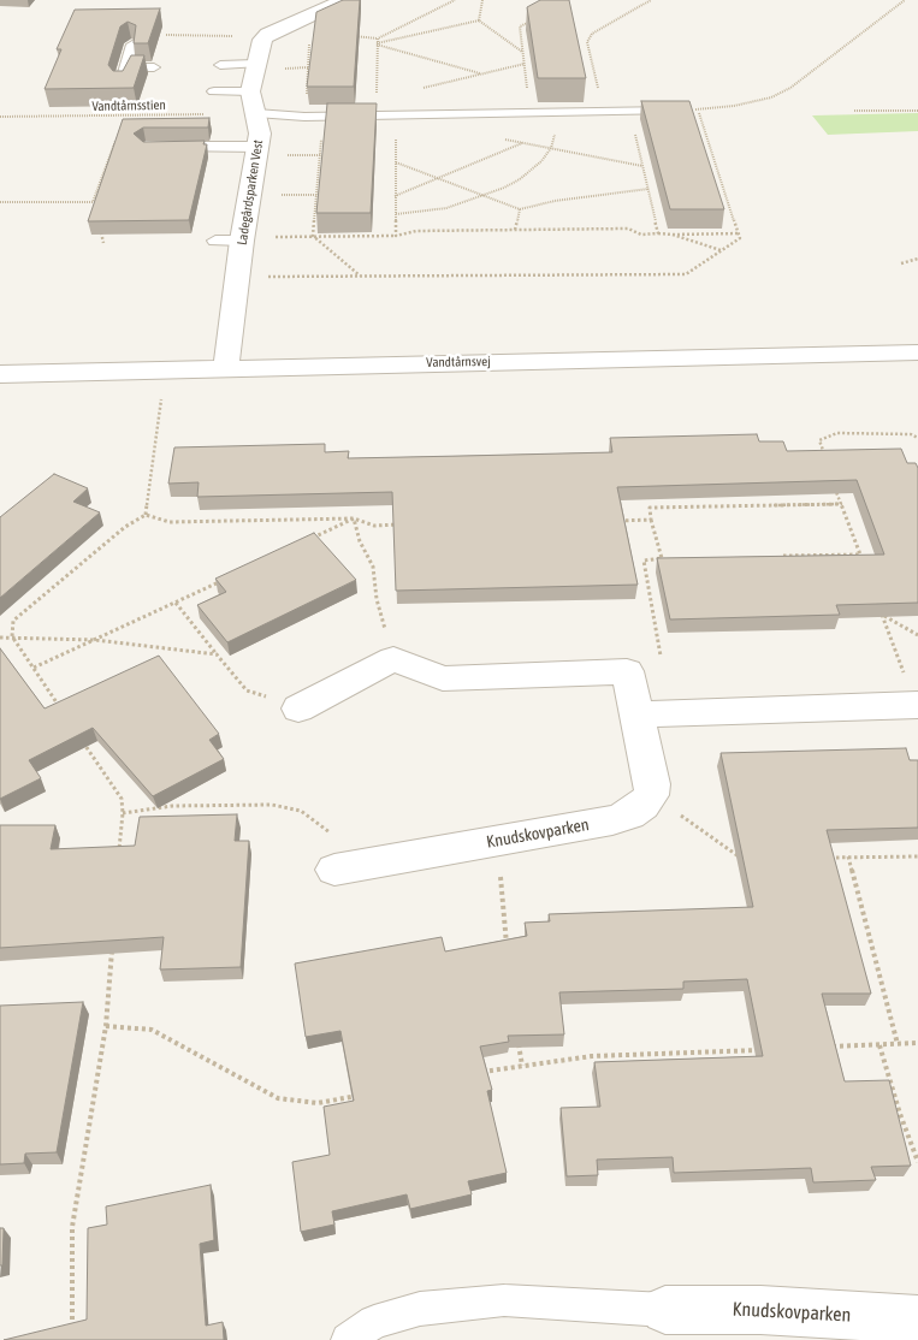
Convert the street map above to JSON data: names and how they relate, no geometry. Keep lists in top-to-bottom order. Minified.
{"streets":{"street":["Ladegårdsparken Vest","Vandtårnsvej","Knudskovparken"],"path":["Vandtårnsstien"]},"crossings":[["Vandtårnsstien","Ladegårdsparken Vest"],["Ladegårdsparken Vest","Vandtårnsvej"]]}
